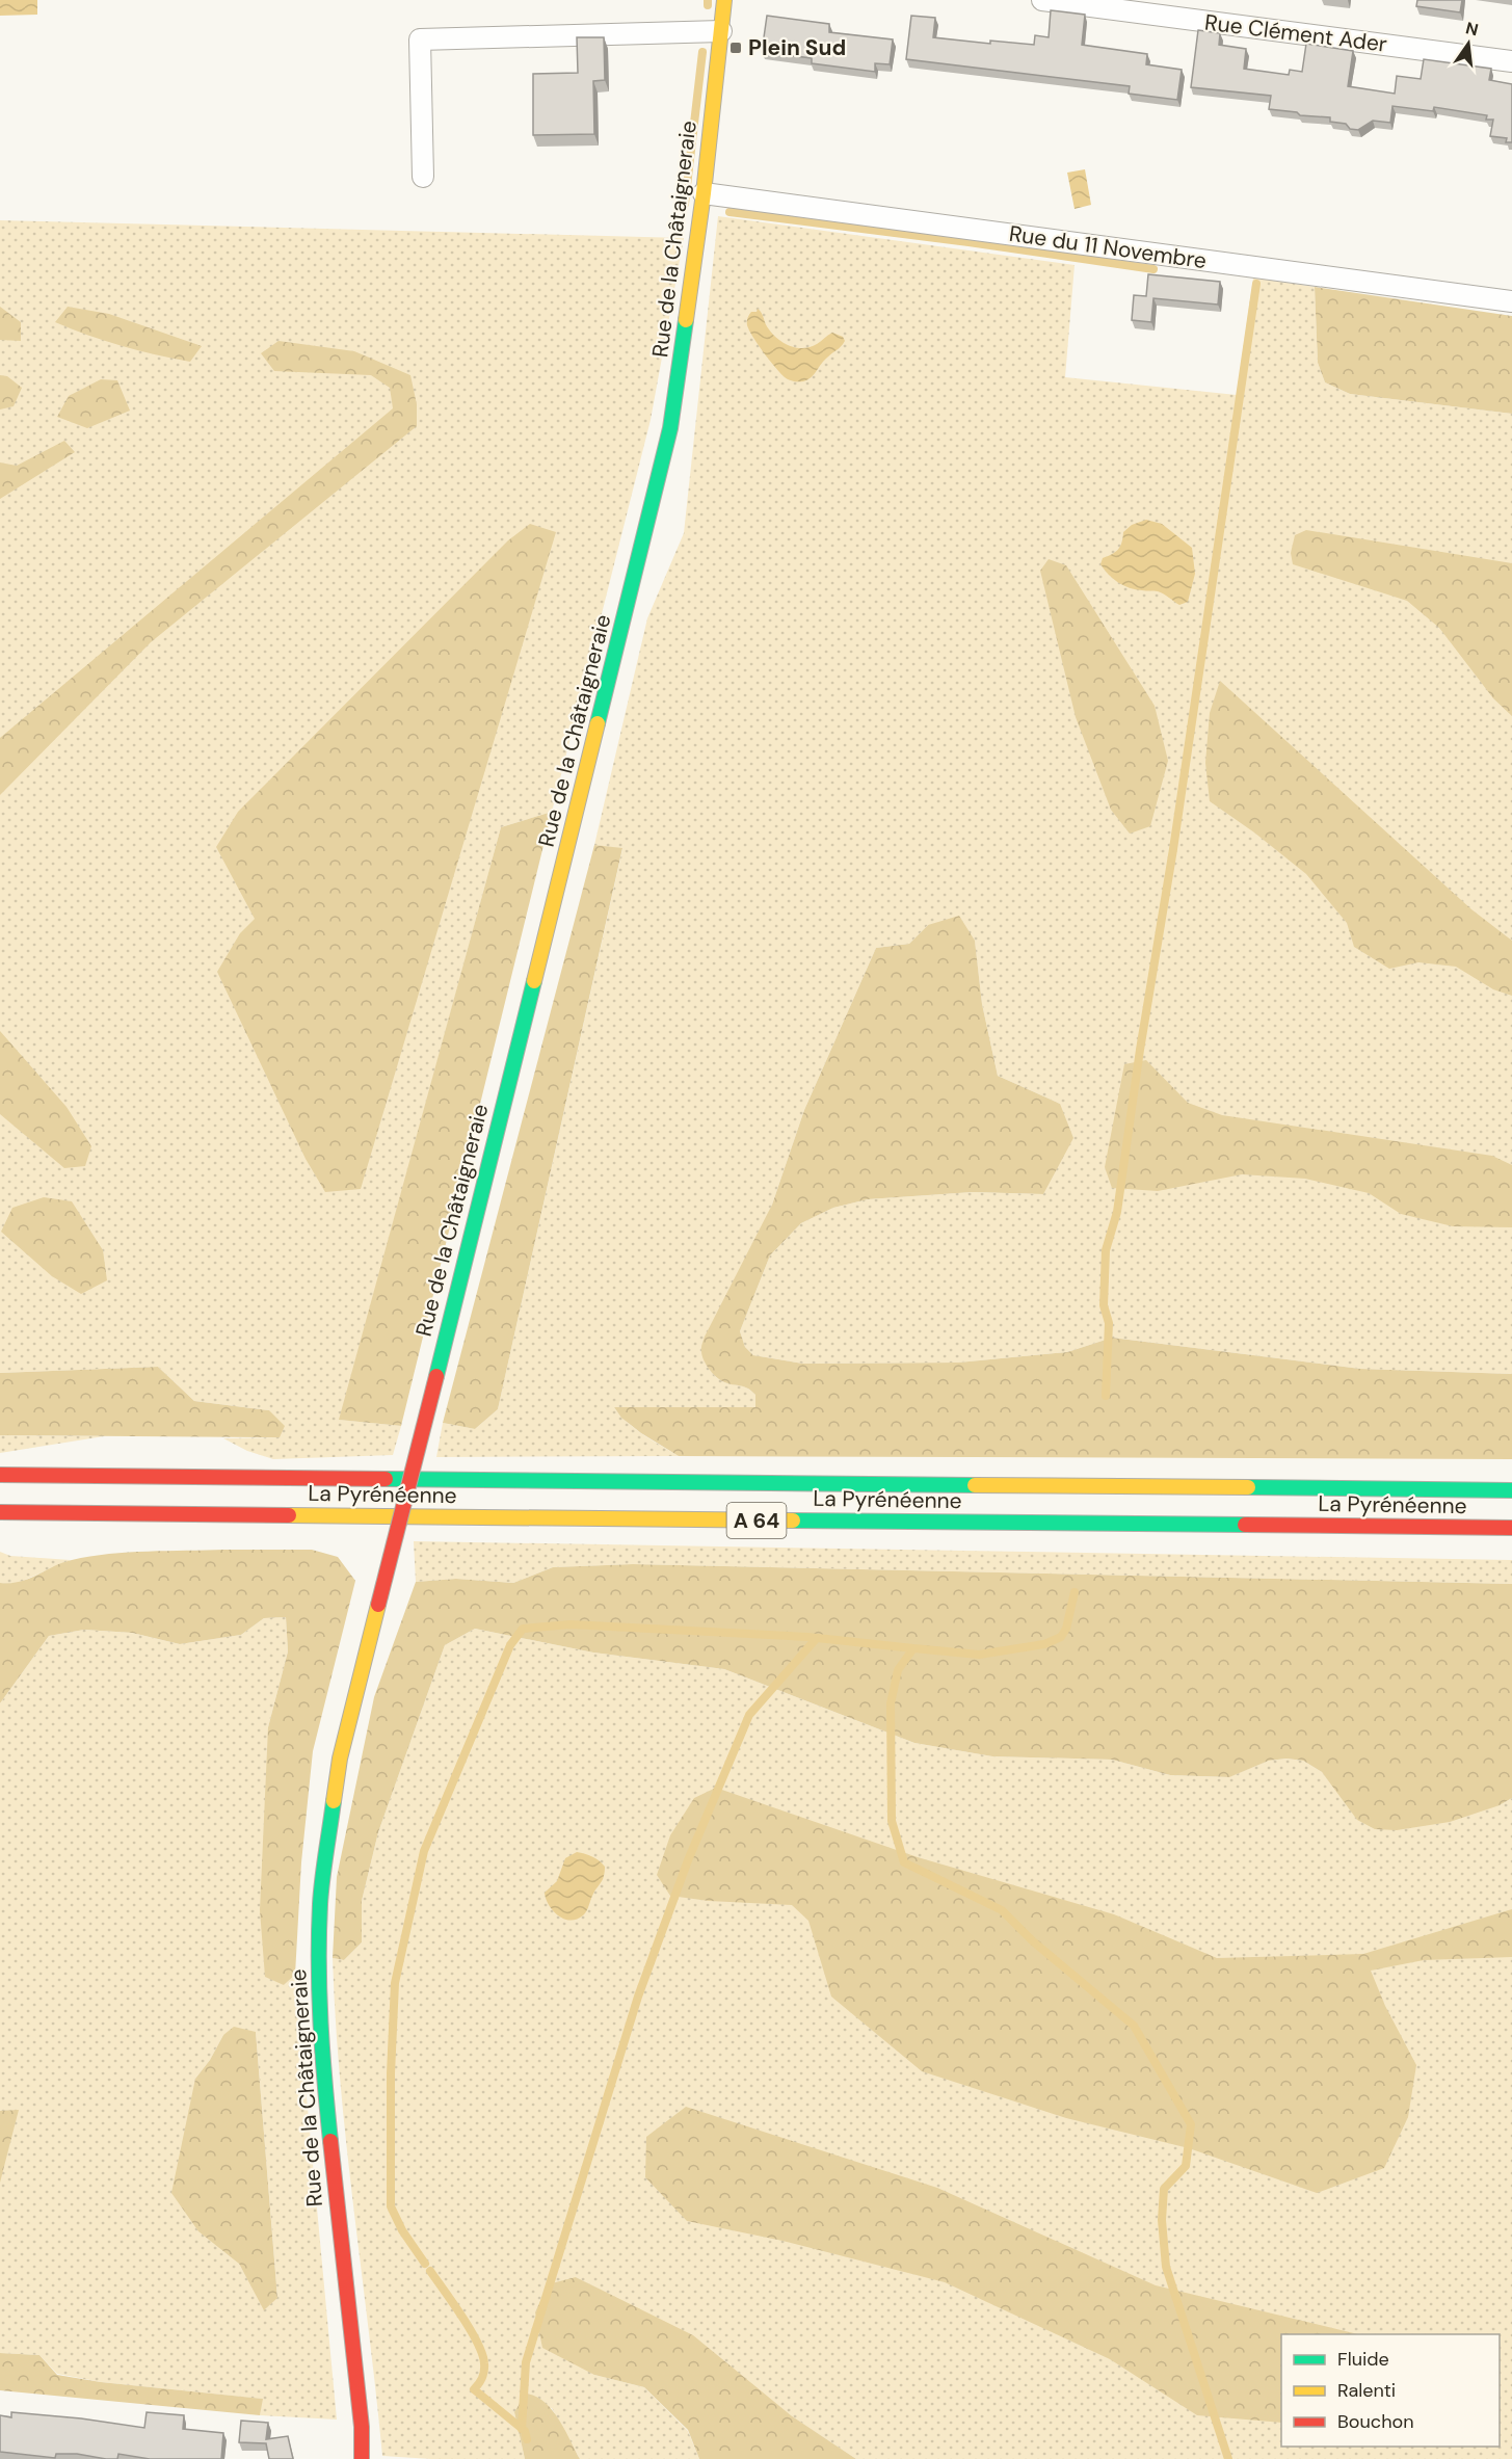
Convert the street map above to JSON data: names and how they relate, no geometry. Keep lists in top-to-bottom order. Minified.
{"streets":{"main road":["Rue de la Châtaigneraie","La Pyrénéenne","A 64"],"street":["Rue Clément Ader","Rue du 11 Novembre"]},"crossings":[["Rue de la Châtaigneraie","Rue du 11 Novembre"]],"places":{"transit":["Plein Sud"]},"legend":["Fluide","Ralenti","Bouchon"],"north":"top"}
